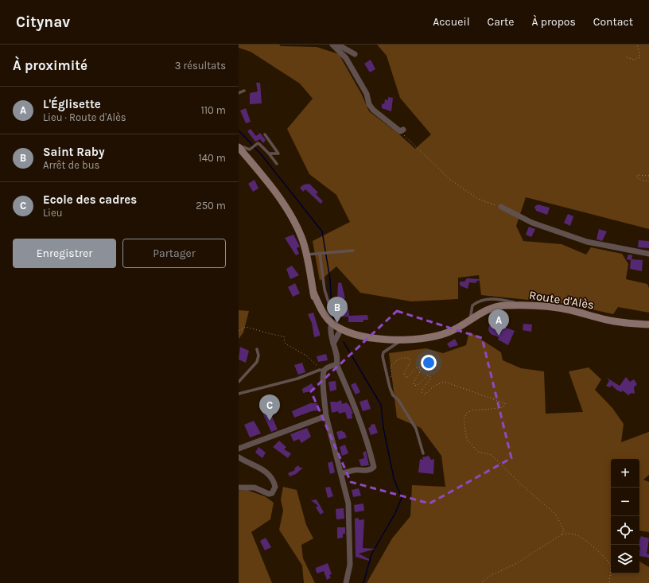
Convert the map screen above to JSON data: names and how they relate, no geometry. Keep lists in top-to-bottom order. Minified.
{"streets":{"main road":["Route d'Alès"]},"page":{"header":"Citynav","nav":["Accueil","Carte","À propos","Contact"],"heading":["À proximité","3 résultats"],"list":[{"mark":"A","name":"L'Églisette","note":"Lieu · Route d'Alès","value":"110 m"},{"mark":"B","name":"Saint Raby","note":"Arrêt de bus","value":"140 m"},{"mark":"C","name":"Ecole des cadres","note":"Lieu","value":"250 m"}],"buttons":["Enregistrer","Partager"],"pins":["B","A","C"],"map_buttons":["+","−"]}}
